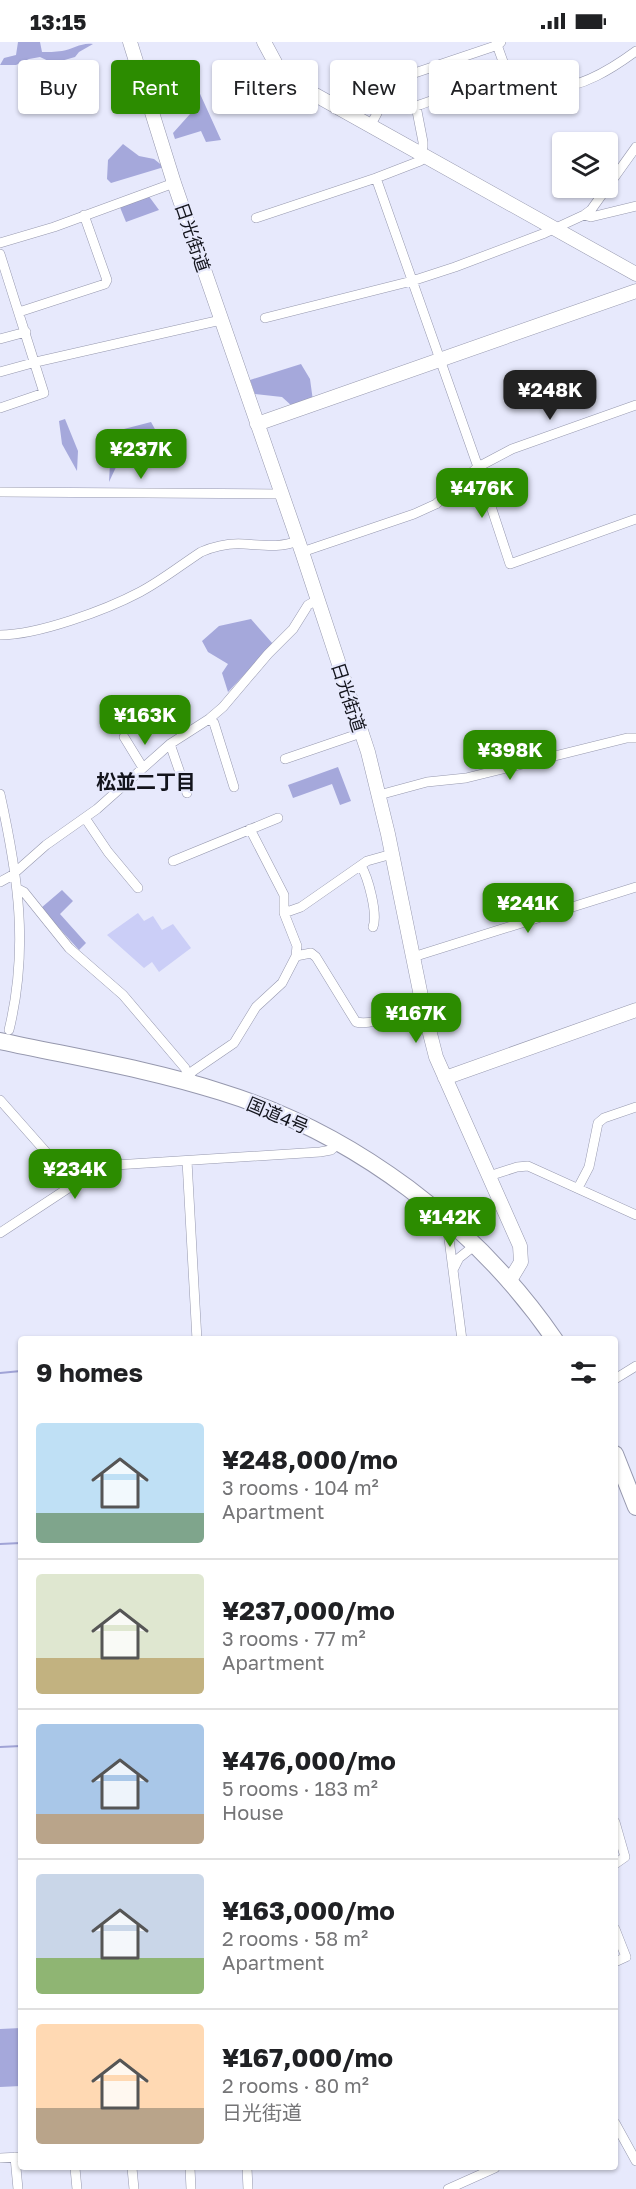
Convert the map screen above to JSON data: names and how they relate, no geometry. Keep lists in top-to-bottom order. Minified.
{"streets":{"highway":["国道4号"],"main road":["日光街道"]},"crossings":[["日光街道","国道4号"]],"districts":["松並二丁目"],"page":{"status":"13:15","chip":["Buy","Rent","Filters","New","Apartment"],"price":["¥248K","¥237K","¥476K","¥163K","¥398K","¥241K","¥167K","¥234K","¥142K"],"heading":"9 homes","list":[{"name":"¥248,000/mo","note":"3 rooms · 104 m² · Apartment"},{"name":"¥237,000/mo","note":"3 rooms · 77 m² · Apartment"},{"name":"¥476,000/mo","note":"5 rooms · 183 m² · House"},{"name":"¥163,000/mo","note":"2 rooms · 58 m² · Apartment"},{"name":"¥167,000/mo","note":"2 rooms · 80 m² · 日光街道"}]}}
